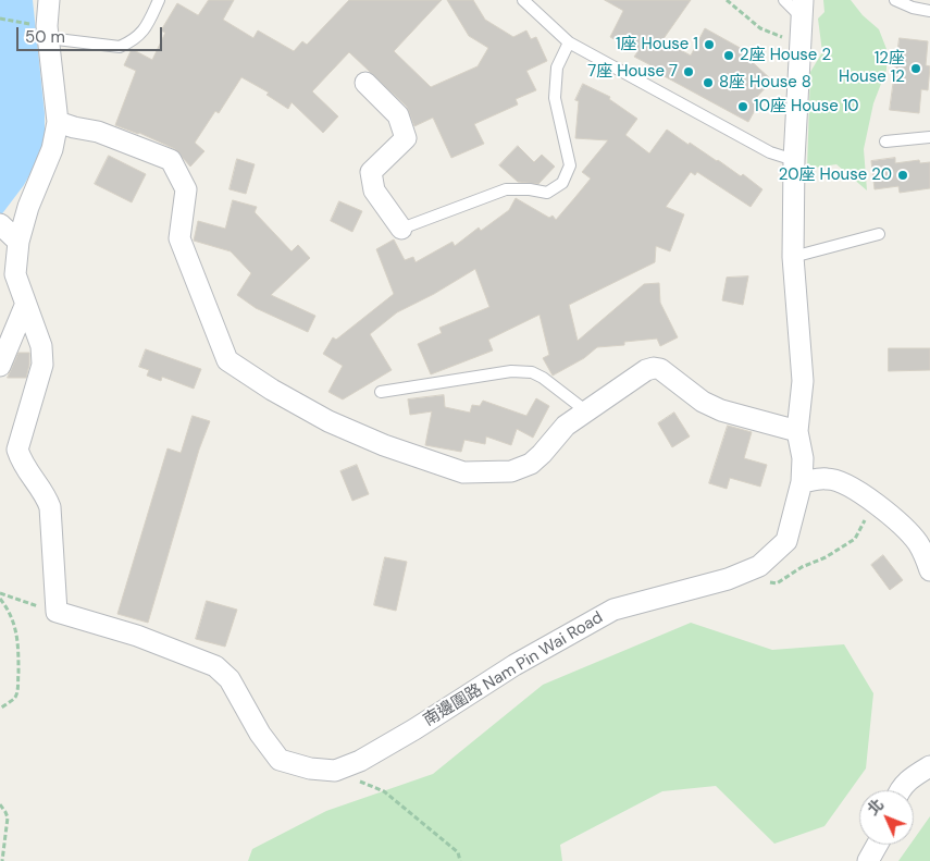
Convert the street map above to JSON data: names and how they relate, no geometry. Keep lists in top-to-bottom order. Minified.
{"streets":{"street":["南邊圍路 Nam Pin Wai Road"]},"places":["1座 House 1","2座 House 2","12座 House 12","7座 House 7","8座 House 8","10座 House 10","20座 House 20"],"scale_bar":"50 m","north":"top left"}
